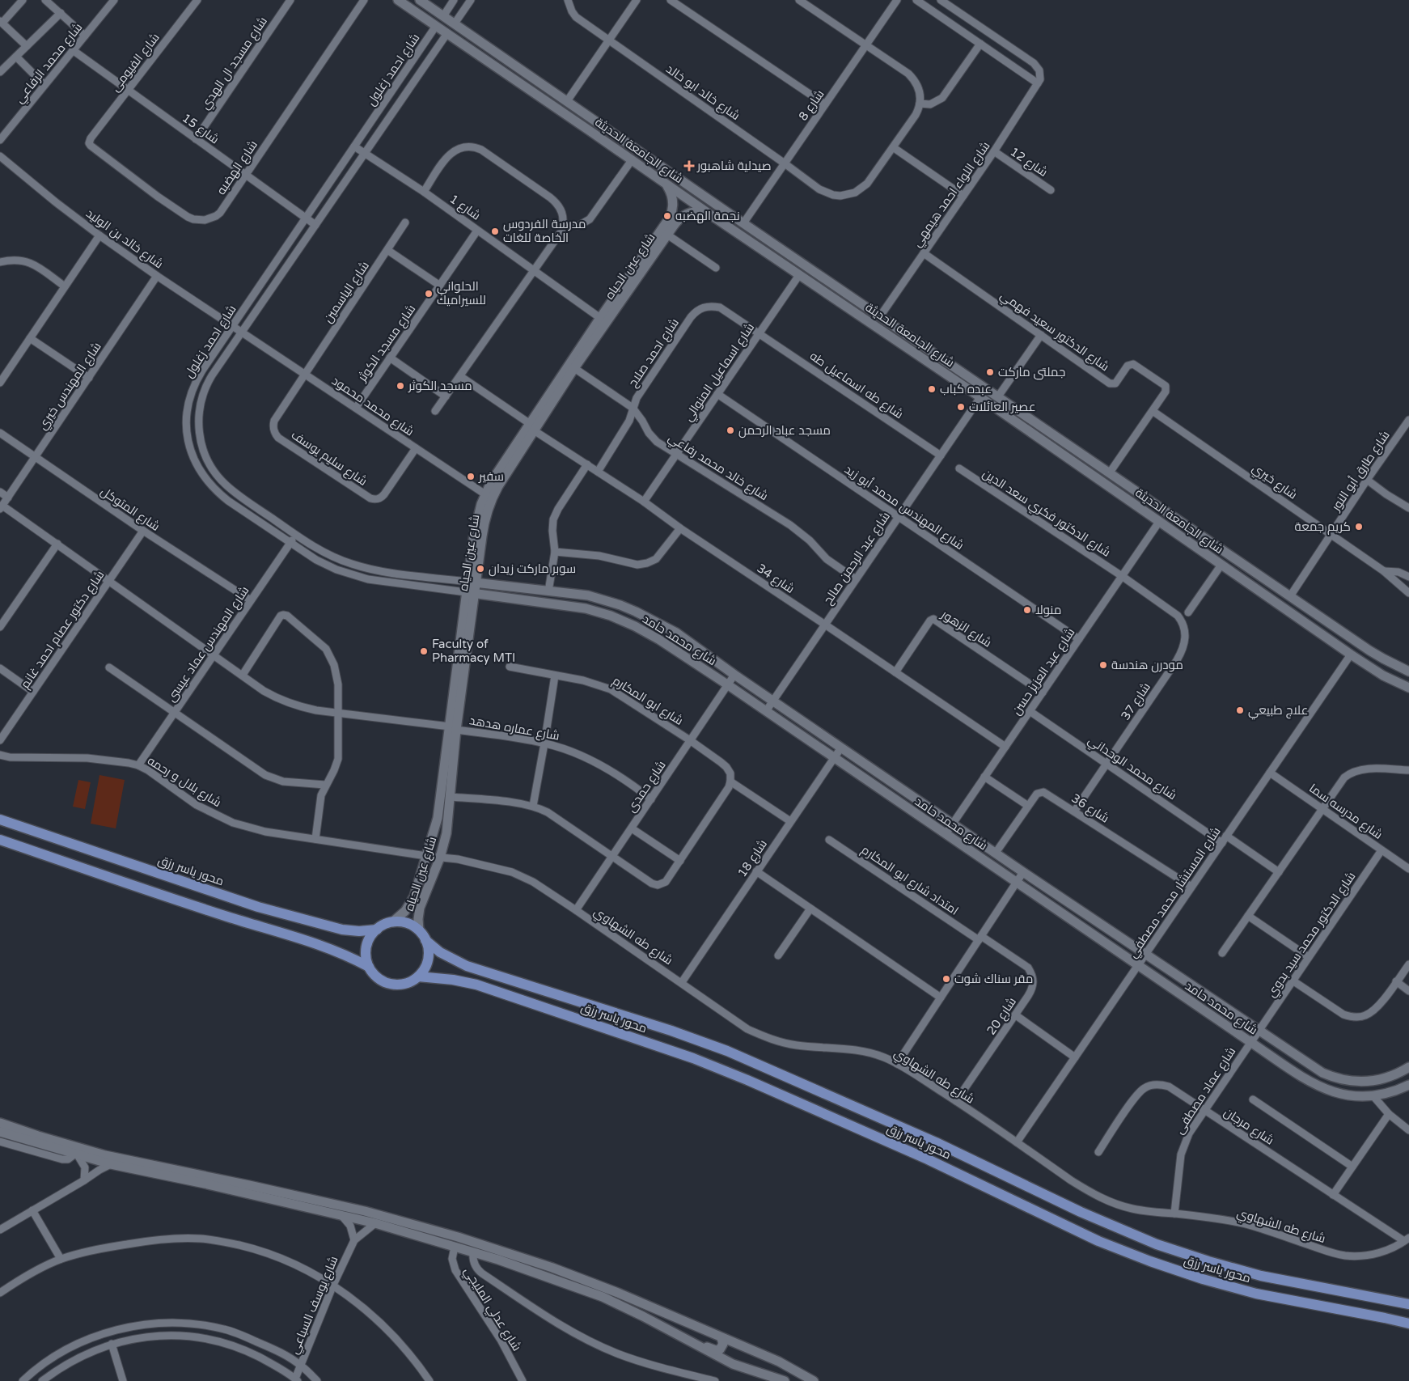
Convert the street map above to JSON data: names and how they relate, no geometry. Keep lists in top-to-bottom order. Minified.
{"streets":{"main road":["محور ياسر رزق"],"street":["شارع الفيومى","شارع محمد الرفاعي","شارع مسجد ال الهدي","شارع احمد زغلول","شارع خالد ابو خالد","شارع 8","شارع 15","شارع الجامعة الحديثة","شارع 12","شارع الهضبه","شارع اللواء احمد هيمهي","شارع 1","شارع خالد بن الوليد","شارع عين الحياه","شارع الياسمين","شارع الدكتور سعيد فهمي","شارع مسجد الكوثر","شارع احمد صلاح","شارع اسماعيل المنوالي","شارع طه اسماعيل طه","شارع المهندس خيري","شارع محمد محمود","شارع سليم يوسف","شارع خالد محمد رفاعي","شارع طارق أبو النور","شارع خيري","شارع المهندس محمد أبو زيد","شارع المتوكل","شارع الدكتور فكري سعد الدين","شارع عبد الرحمن صالح","شارع 34","شارع الزهور","شارع دكتور عصام احمد غانم","شارع محمد حامد","شارع المهندس عماد عيسى","شارع عبد العزيز حسن","شارع ابو المكارم","شارع 37","شارع عماره هدهد","شارع محمد الوحداني","شارع بلال و رحمه","شارع حمدى","شارع 36","شارع مدرسه سما","شارع 18","امتداد شارع ابو المكارم","شارع المستشار محمد مصطفي","شارع الدكتور محمد سيد بدوي","شارع طه الشهاوي","شارع 20","شارع عماد مصطفى","شارع مرجان","شارع يوسف السباعي","شارع عدلي المليجي"]},"crossings":[["شارع الفيومى","شارع 15"],["شارع الفيومى","شارع الهضبه"],["شارع محمد الرفاعي","شارع 15"],["شارع مسجد ال الهدي","شارع 15"],["شارع احمد زغلول","شارع 15"],["شارع احمد زغلول","شارع الجامعة الحديثة"],["شارع احمد زغلول","شارع 1"],["شارع احمد زغلول","شارع خالد بن الوليد"],["شارع احمد زغلول","شارع عين الحياه"],["شارع احمد زغلول","شارع محمد محمود"],["شارع احمد زغلول","شارع محمد حامد"],["شارع احمد زغلول","شارع المهندس عماد عيسى"],["شارع خالد ابو خالد","شارع 8"],["شارع 8","شارع الجامعة الحديثة"],["شارع 15","شارع الهضبه"],["شارع الجامعة الحديثة","شارع اللواء احمد هيمهي"],["شارع الجامعة الحديثة","شارع عين الحياه"],["شارع الجامعة الحديثة","شارع اسماعيل المنوالي"],["شارع الجامعة الحديثة","شارع طارق أبو النور"],["شارع الجامعة الحديثة","شارع عبد الرحمن صالح"],["شارع الجامعة الحديثة","شارع عبد العزيز حسن"],["شارع الجامعة الحديثة","شارع المستشار محمد مصطفي"],["شارع 12","شارع اللواء احمد هيمهي"],["شارع اللواء احمد هيمهي","شارع الدكتور سعيد فهمي"],["شارع 1","شارع عين الحياه"],["شارع 1","شارع مسجد الكوثر"],["شارع خالد بن الوليد","شارع المهندس خيري"],["شارع خالد بن الوليد","شارع محمد محمود"],["شارع عين الحياه","شارع محمد محمود"],["شارع عين الحياه","شارع خالد محمد رفاعي"],["شارع عين الحياه","شارع 34"],["شارع عين الحياه","شارع محمد حامد"],["شارع عين الحياه","شارع عماره هدهد"],["شارع عين الحياه","شارع بلال و رحمه"],["شارع عين الحياه","محور ياسر رزق"],["شارع عين الحياه","شارع طه الشهاوي"],["شارع الياسمين","شارع محمد محمود"],["شارع الياسمين","شارع سليم يوسف"],["شارع الدكتور سعيد فهمي","شارع خيري"],["شارع مسجد الكوثر","شارع محمد محمود"],["شارع احمد صلاح","شارع اسماعيل المنوالي"],["شارع احمد صلاح","شارع طه اسماعيل طه"],["شارع احمد صلاح","شارع خالد محمد رفاعي"],["شارع احمد صلاح","شارع 34"],["شارع اسماعيل المنوالي","شارع طه اسماعيل طه"],["شارع اسماعيل المنوالي","شارع خالد محمد رفاعي"],["شارع اسماعيل المنوالي","شارع المهندس محمد أبو زيد"],["شارع اسماعيل المنوالي","شارع 34"],["شارع طه اسماعيل طه","شارع عبد الرحمن صالح"],["شارع المهندس خيري","شارع المتوكل"],["شارع المهندس خيري","شارع عماره هدهد"],["شارع محمد محمود","شارع سليم يوسف"],["شارع خالد محمد رفاعي","شارع عبد الرحمن صالح"],["شارع طارق أبو النور","شارع خيري"],["شارع المهندس محمد أبو زيد","شارع عبد الرحمن صالح"],["شارع المهندس محمد أبو زيد","شارع عبد العزيز حسن"],["شارع المتوكل","شارع دكتور عصام احمد غانم"],["شارع المتوكل","شارع المهندس عماد عيسى"],["شارع الدكتور فكري سعد الدين","شارع عبد العزيز حسن"],["شارع الدكتور فكري سعد الدين","شارع 37"],["شارع عبد الرحمن صالح","شارع 34"],["شارع عبد الرحمن صالح","شارع محمد حامد"],["شارع 34","شارع الزهور"],["شارع 34","شارع عبد العزيز حسن"],["شارع الزهور","شارع عبد العزيز حسن"],["شارع دكتور عصام احمد غانم","شارع عماره هدهد"],["شارع محمد حامد","شارع عبد العزيز حسن"],["شارع محمد حامد","شارع حمدى"],["شارع محمد حامد","شارع 36"],["شارع محمد حامد","شارع 18"],["شارع محمد حامد","شارع المستشار محمد مصطفي"],["شارع محمد حامد","شارع الدكتور محمد سيد بدوي"],["شارع محمد حامد","شارع عماد مصطفى"],["شارع المهندس عماد عيسى","شارع عماره هدهد"],["شارع المهندس عماد عيسى","شارع بلال و رحمه"],["شارع عبد العزيز حسن","شارع 37"],["شارع عبد العزيز حسن","شارع محمد الوحداني"],["شارع ابو المكارم","شارع حمدى"],["شارع 37","شارع محمد الوحداني"],["شارع 37","شارع 36"],["شارع عماره هدهد","شارع حمدى"],["شارع محمد الوحداني","شارع المستشار محمد مصطفي"],["شارع بلال و رحمه","شارع طه الشهاوي"],["شارع حمدى","شارع طه الشهاوي"],["شارع 36","شارع المستشار محمد مصطفي"],["شارع مدرسه سما","شارع المستشار محمد مصطفي"],["شارع مدرسه سما","شارع الدكتور محمد سيد بدوي"],["شارع 18","شارع طه الشهاوي"],["امتداد شارع ابو المكارم","شارع 20"],["شارع المستشار محمد مصطفي","شارع طه الشهاوي"],["شارع الدكتور محمد سيد بدوي","شارع عماد مصطفى"],["شارع طه الشهاوي","شارع 20"],["شارع طه الشهاوي","شارع عماد مصطفى"],["شارع طه الشهاوي","شارع مرجان"],["شارع عماد مصطفى","شارع مرجان"]],"places":{"health":["صيدلية شاهبور"],"other":["نجمة الهضبه","مدرسة الفردوس الخاصة للغات","الحلواني للسيراميك","جملتى ماركت","مسجد الكوثر","عبده كباب","عصير العائلات","مسجد عباد الرحمن","سفير","كريم جمعة","سوبر ماركت زيدان","منولا","Faculty of Pharmacy MTI","مودرن هندسة","علاج طبيعي","مقر سناك شوت"]}}
